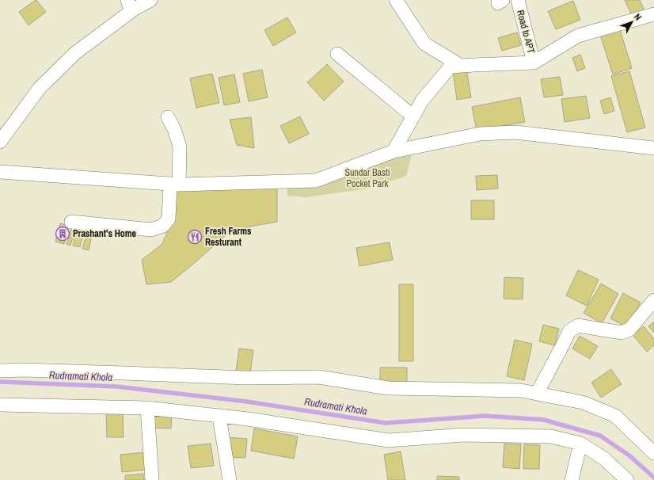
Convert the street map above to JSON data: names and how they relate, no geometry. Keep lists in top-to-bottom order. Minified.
{"streets":{"street":["Road to APT"]},"water":["Rudramati Khola"],"parks":["Sundar Basti Pocket Park"],"places":{"building":["Prashant's Home"],"restaurant":["Fresh Farms Resturant"]},"north":"top right"}
